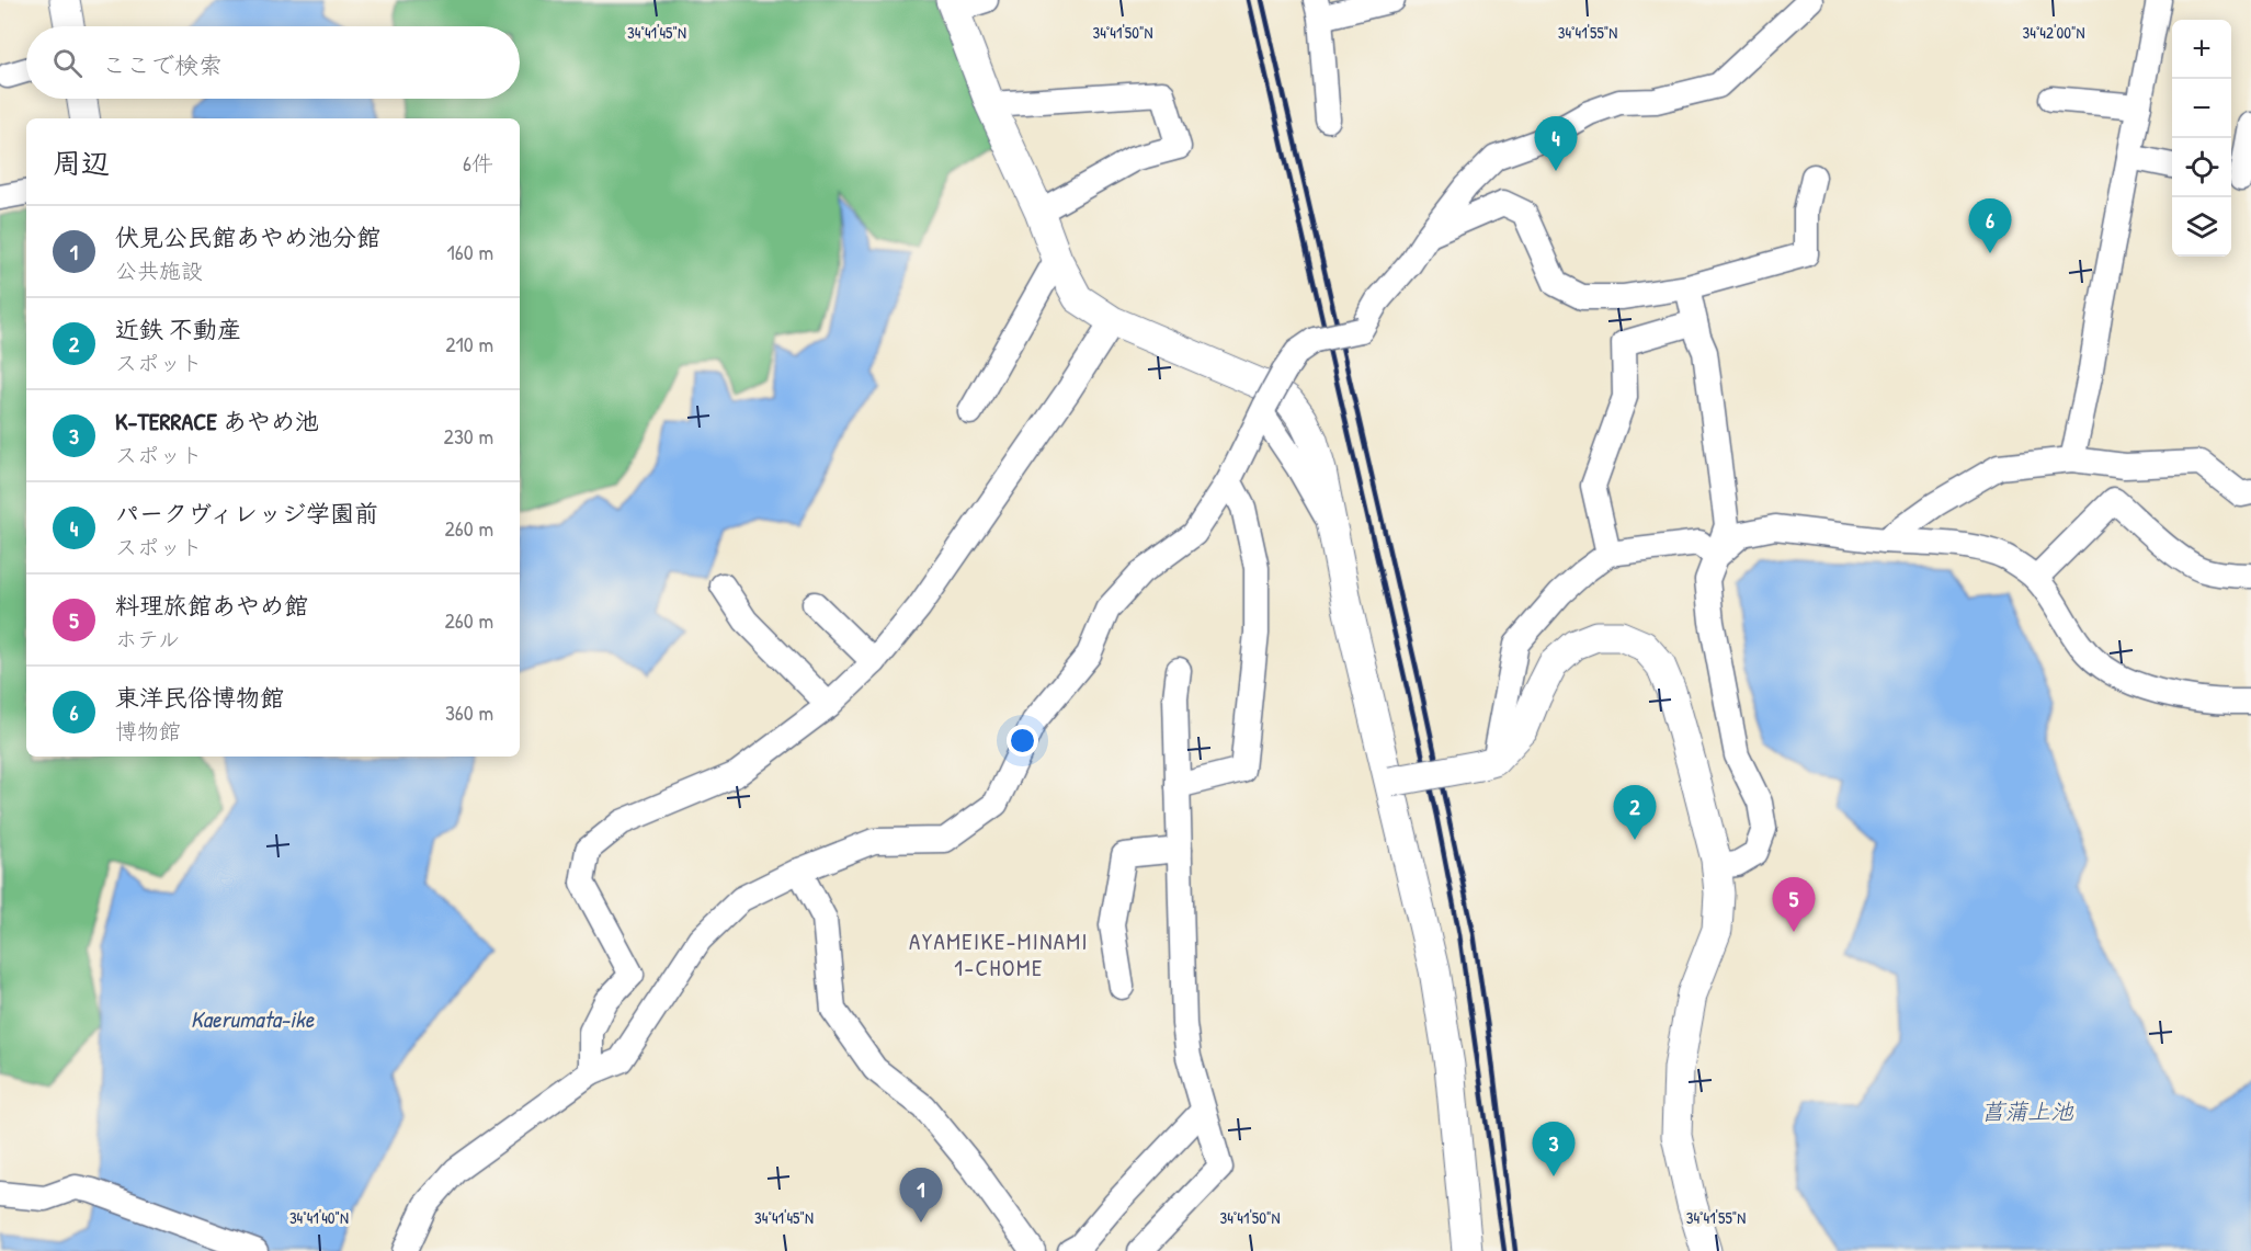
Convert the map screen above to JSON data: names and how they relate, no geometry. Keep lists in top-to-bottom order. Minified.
{"districts":["AYAMEIKE-MINAMI 1-CHOME"],"water":["Kaerumata-ike","菖蒲上池"],"page":{"map_buttons":["+","−"],"search":"ここで検索","pins":["4","6","2","5","3","1"],"heading":["周辺","6件"],"list":[{"mark":"1","name":"伏見公民館あやめ池分館","note":"公共施設","value":"160 m"},{"mark":"2","name":"近鉄 不動産","note":"スポット","value":"210 m"},{"mark":"3","name":"K-TERRACE あやめ池","note":"スポット","value":"230 m"},{"mark":"4","name":"パークヴィレッジ学園前","note":"スポット","value":"260 m"},{"mark":"5","name":"料理旅館あやめ館","note":"ホテル","value":"260 m"},{"mark":"6","name":"東洋民俗博物館","note":"博物館","value":"360 m"}]},"coordinates":["34°41'45\"N","34°41'50\"N","34°41'55\"N","34°42'00\"N","34°41'40\"N"]}
